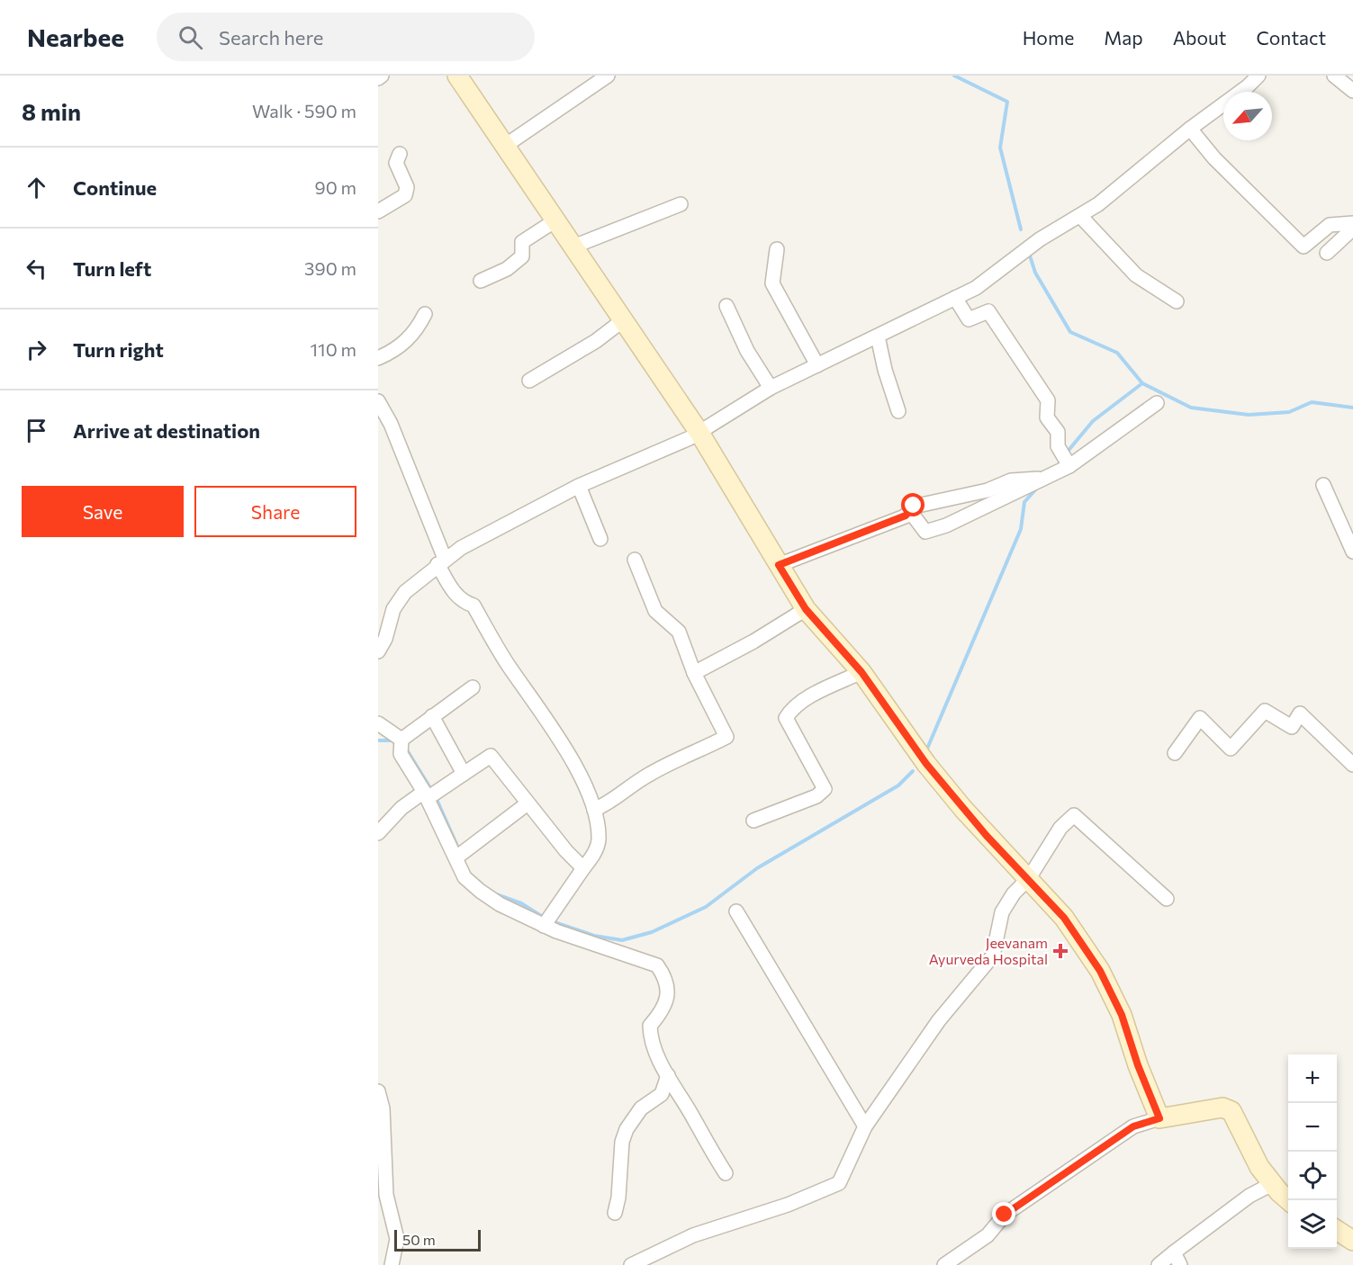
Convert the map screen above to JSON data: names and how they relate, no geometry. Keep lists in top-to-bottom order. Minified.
{"places":{"health":["Jeevanam Ayurveda Hospital"]},"scale_bar":"50 m","north":"bottom left","page":{"header":"Nearbee","search":"Search here","nav":["Home","Map","About","Contact"],"heading":["8 min","Walk · 590 m"],"list":[["Continue","90 m"],["Turn left","390 m"],["Turn right","110 m"],"Arrive at destination"],"buttons":["Save","Share"],"map_buttons":["+","−"],"scale":"50 m"}}
